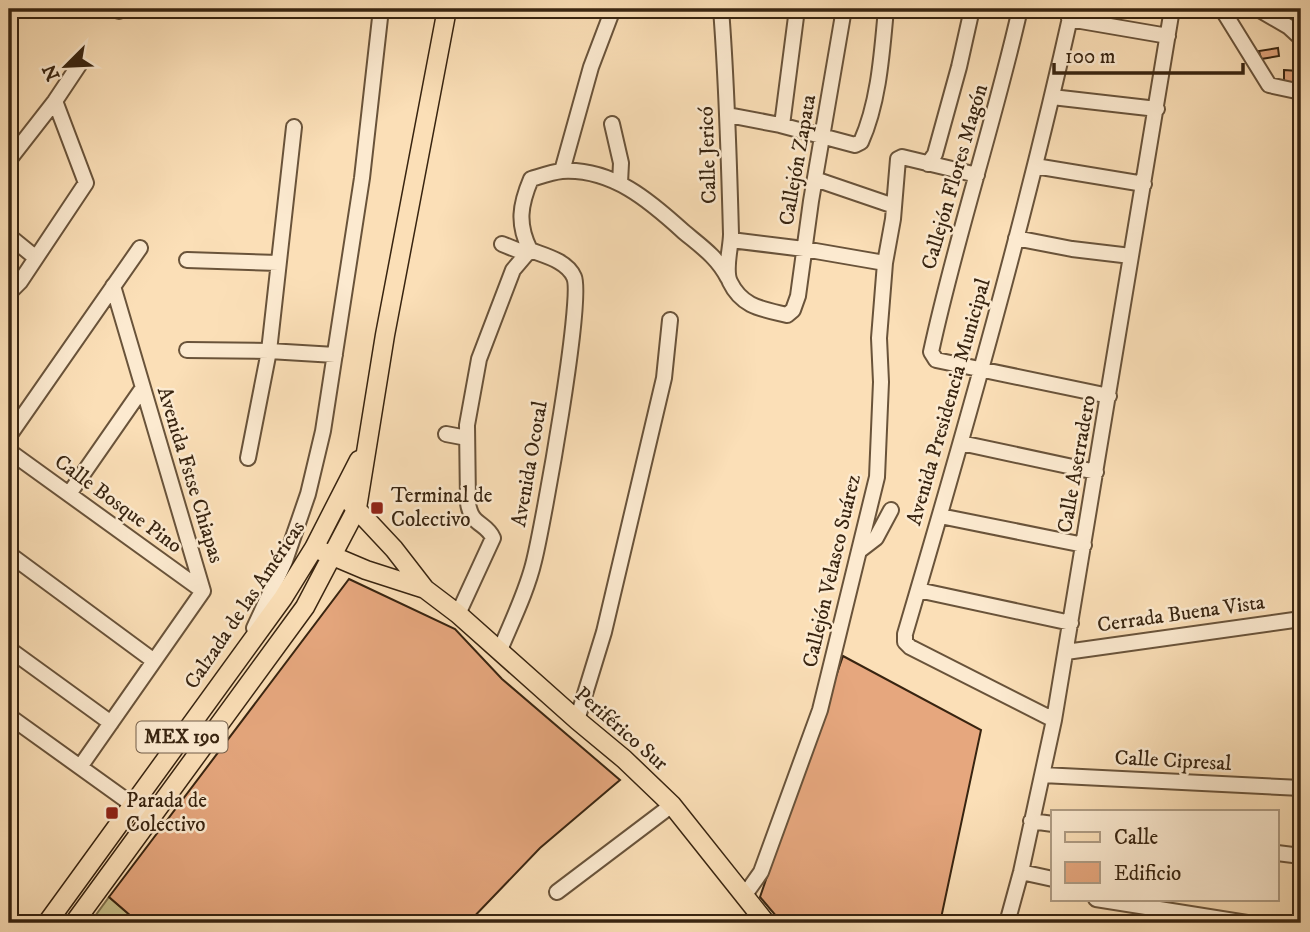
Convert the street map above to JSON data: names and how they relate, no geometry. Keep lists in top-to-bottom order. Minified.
{"streets":{"main road":["Calzada de las Américas","Periférico Sur","MEX 190"],"street":["Calle Jericó","Callejón Zapata","Callejón Flores Magón","Avenida Presidencia Municipal","Avenida Ocotal","Calle Aserradero","Avenida Fstse Chiapas","Calle Bosque Pino","Callejón Velasco Suárez","Cerrada Buena Vista","Calle Cipresal"]},"crossings":[["Calle Jericó","Callejón Zapata"],["Callejón Flores Magón","Avenida Presidencia Municipal"],["Avenida Presidencia Municipal","Calle Aserradero"],["Avenida Ocotal","Periférico Sur"],["Calle Aserradero","Cerrada Buena Vista"],["Calle Aserradero","Calle Cipresal"],["Avenida Fstse Chiapas","Calle Bosque Pino"],["Callejón Velasco Suárez","Periférico Sur"],["Calzada de las Américas","Periférico Sur"]],"places":{"transit":["Terminal de Colectivo","Parada de Colectivo"]},"legend":["Calle","Edificio"],"scale_bar":"100 m","north":"bottom left"}
